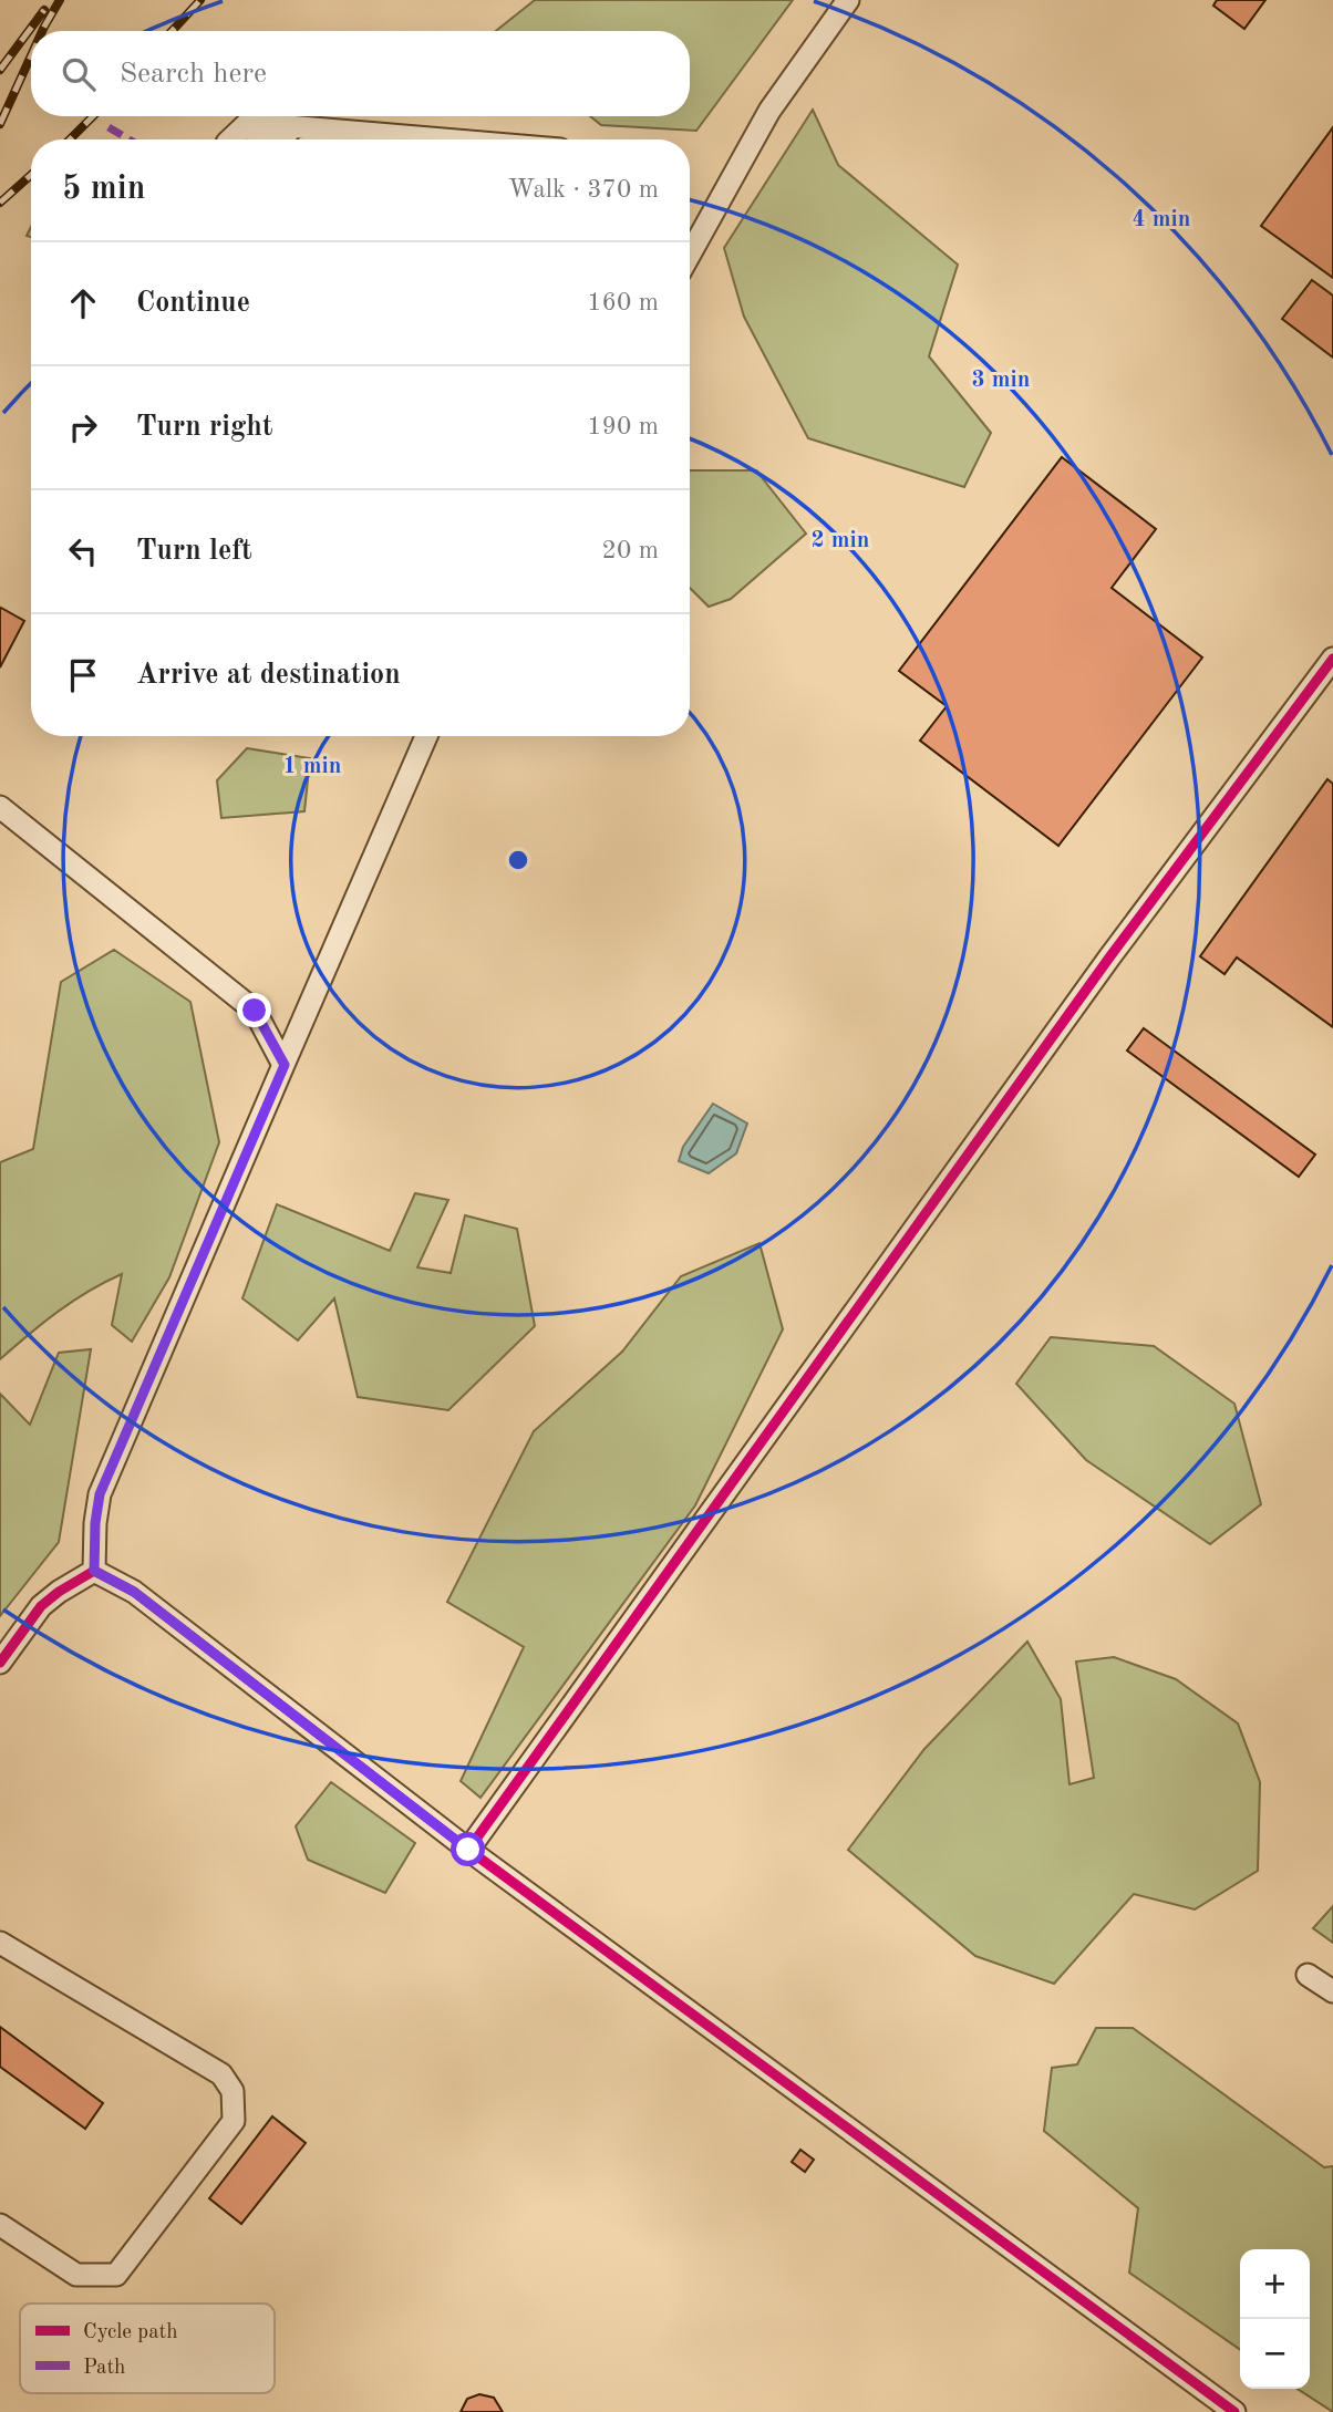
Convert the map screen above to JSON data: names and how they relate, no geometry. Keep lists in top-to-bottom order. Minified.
{"legend":["Cycle path","Path"],"page":{"search":"Search here","heading":["5 min","Walk · 370 m"],"list":[["Continue","160 m"],["Turn right","190 m"],["Turn left","20 m"],"Arrive at destination"],"map_buttons":["+","−"]},"rings":["4 min","3 min","2 min","1 min"]}
